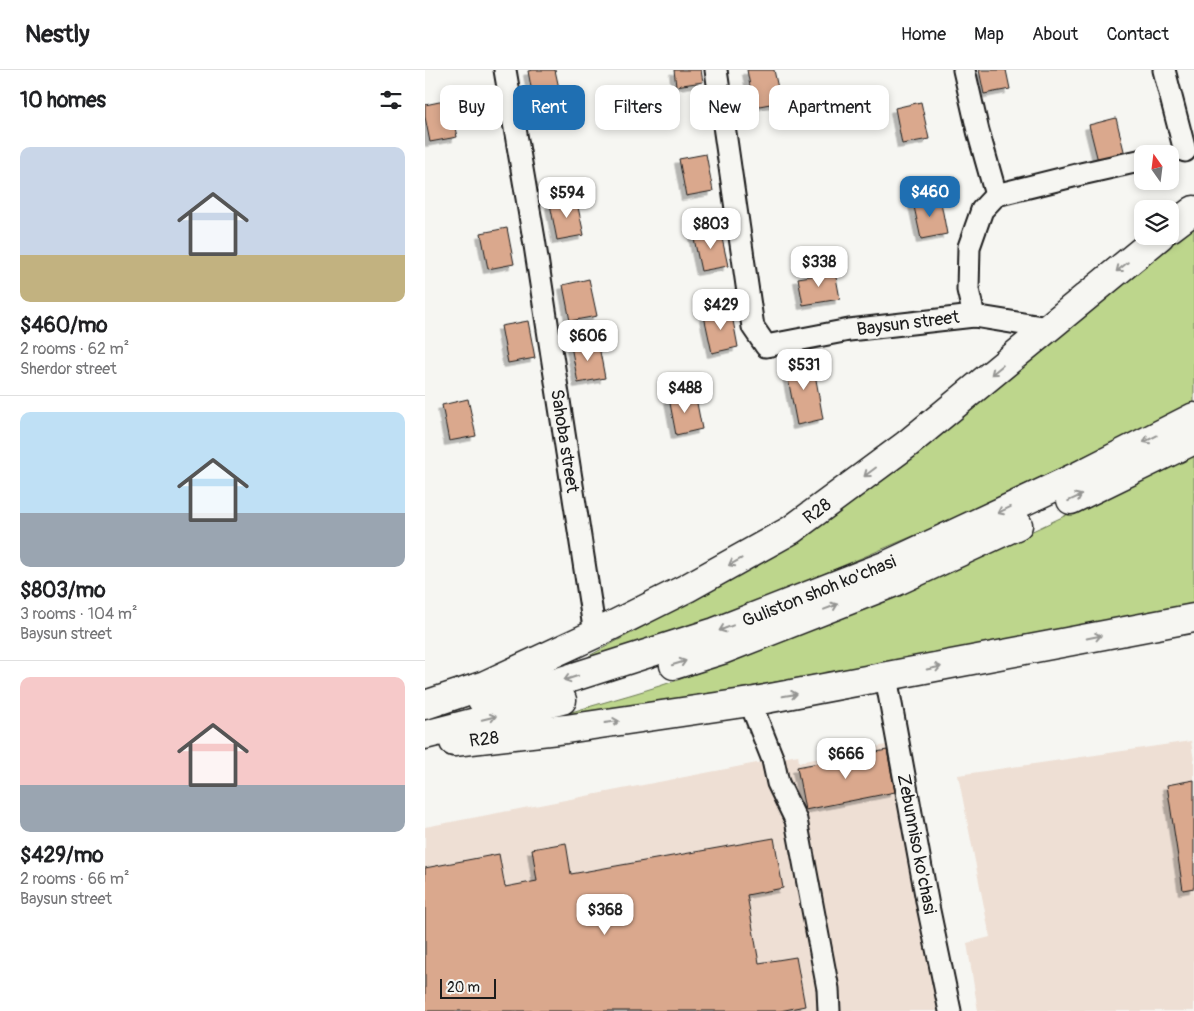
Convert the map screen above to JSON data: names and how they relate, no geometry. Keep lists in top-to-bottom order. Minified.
{"streets":{"main road":["R28","Guliston shoh ko'chasi"],"street":["Baysun street","Sahoba street","Zebunniso ko'chasi"]},"crossings":[["Sahoba street","R28"],["R28","Zebunniso ko'chasi"]],"scale_bar":"20 m","north":"top","page":{"header":"Nestly","nav":["Home","Map","About","Contact"],"heading":"10 homes","chip":["Buy","Rent","Filters","New","Apartment"],"list":[{"name":"$460/mo","note":"2 rooms · 62 m² · Sherdor street"},{"name":"$803/mo","note":"3 rooms · 104 m² · Baysun street"},{"name":"$429/mo","note":"2 rooms · 66 m² · Baysun street"}],"price":["$460","$594","$803","$338","$429","$606","$531","$488","$666","$368"],"scale":"20 m"}}
